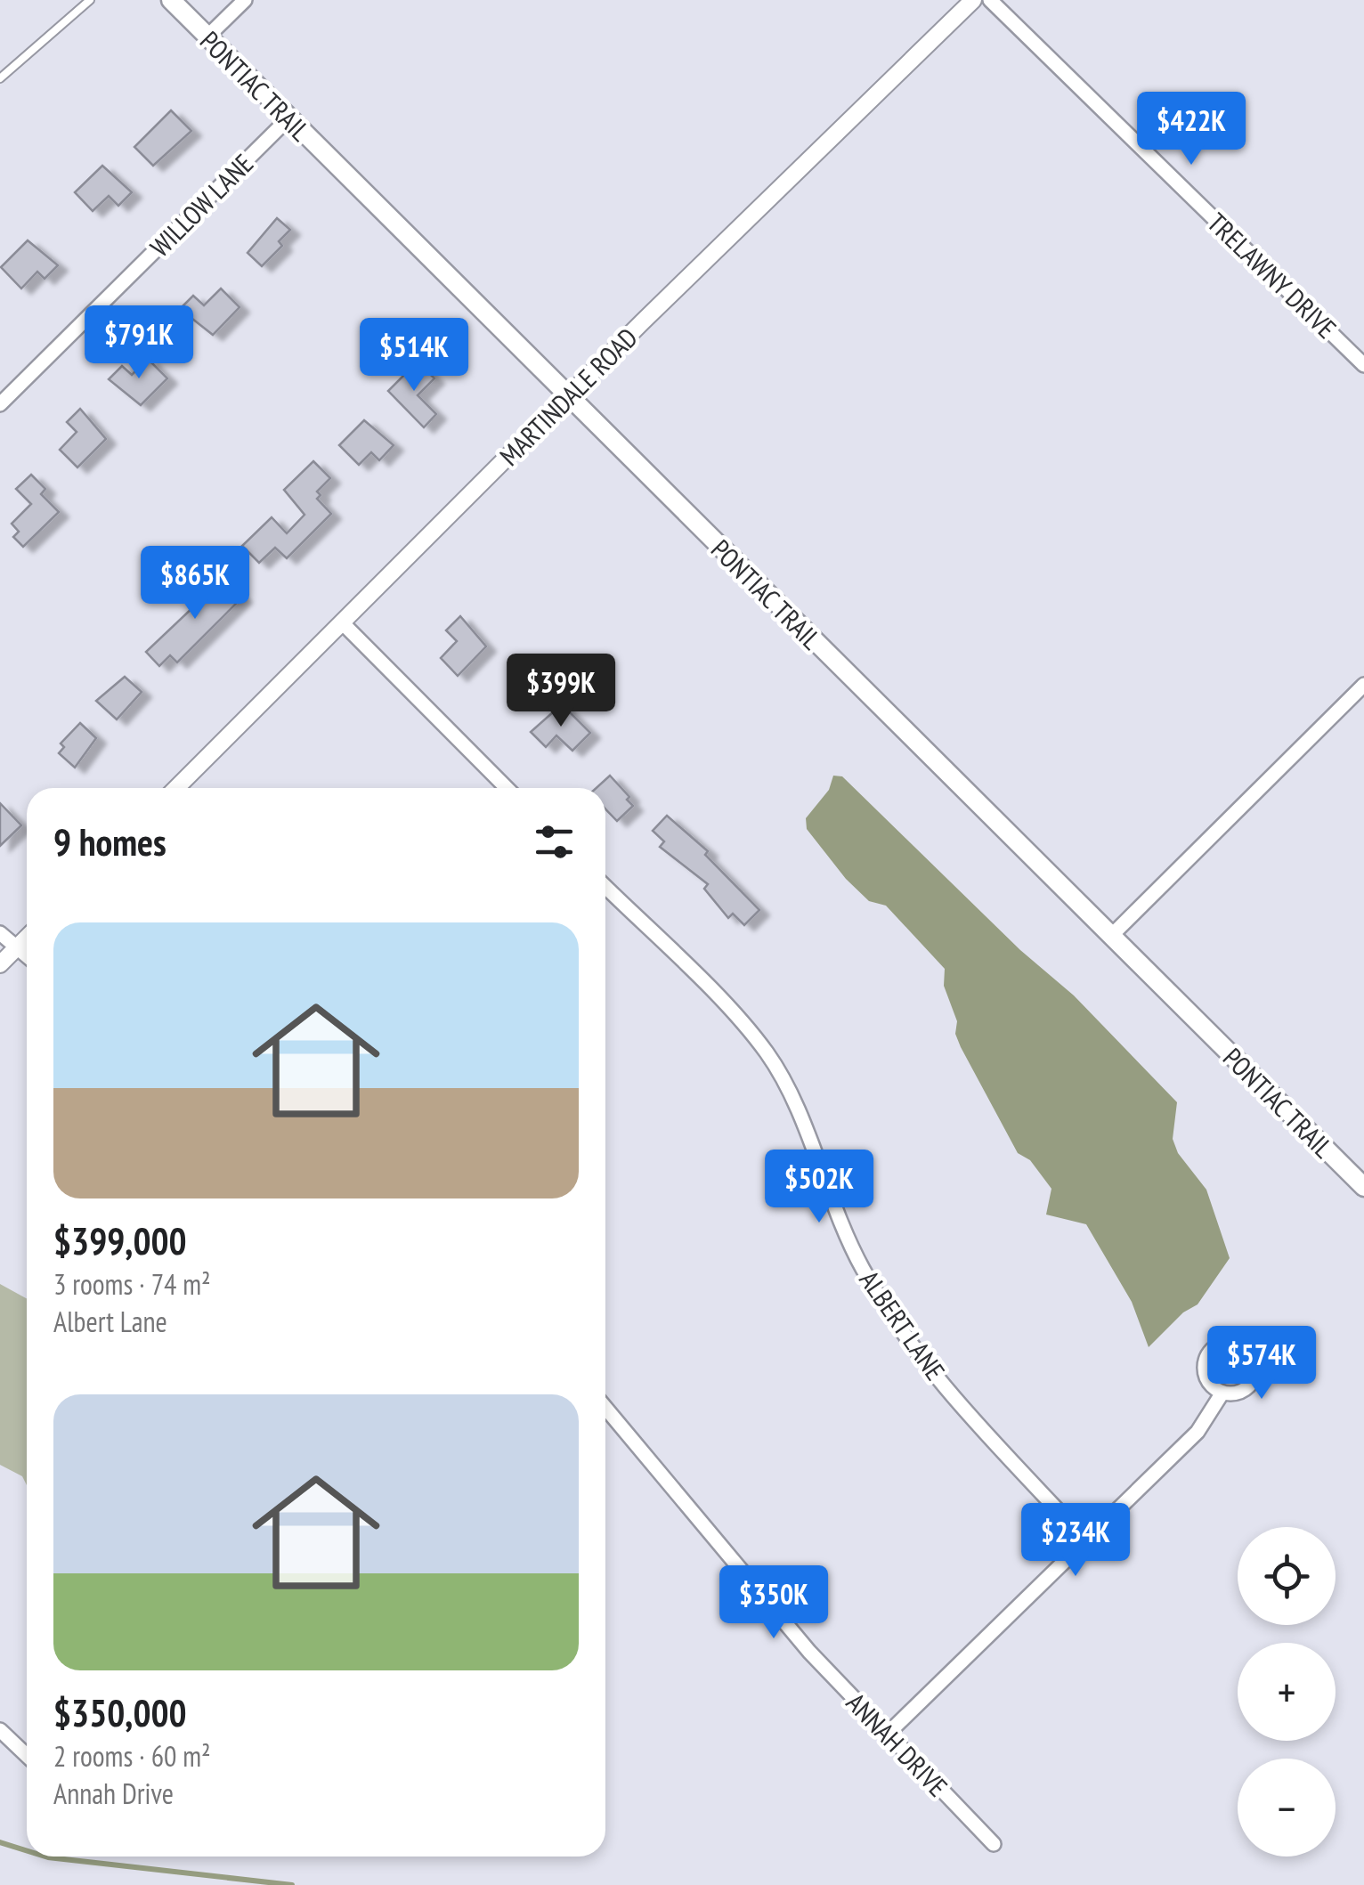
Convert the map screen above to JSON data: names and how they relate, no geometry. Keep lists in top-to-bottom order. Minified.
{"streets":{"main road":["PONTIAC TRAIL"],"street":["WILLOW LANE","TRELAWNY DRIVE","MARTINDALE ROAD","ALBERT LANE","ANNAH DRIVE"]},"crossings":[["PONTIAC TRAIL","WILLOW LANE"],["PONTIAC TRAIL","MARTINDALE ROAD"]],"page":{"price":["$422K","$791K","$514K","$865K","$399K","$502K","$574K","$234K","$350K"],"heading":"9 homes","list":[{"name":"$399,000","note":"3 rooms · 74 m² · Albert Lane"},{"name":"$350,000","note":"2 rooms · 60 m² · Annah Drive"}],"map_buttons":["+","−"]}}
